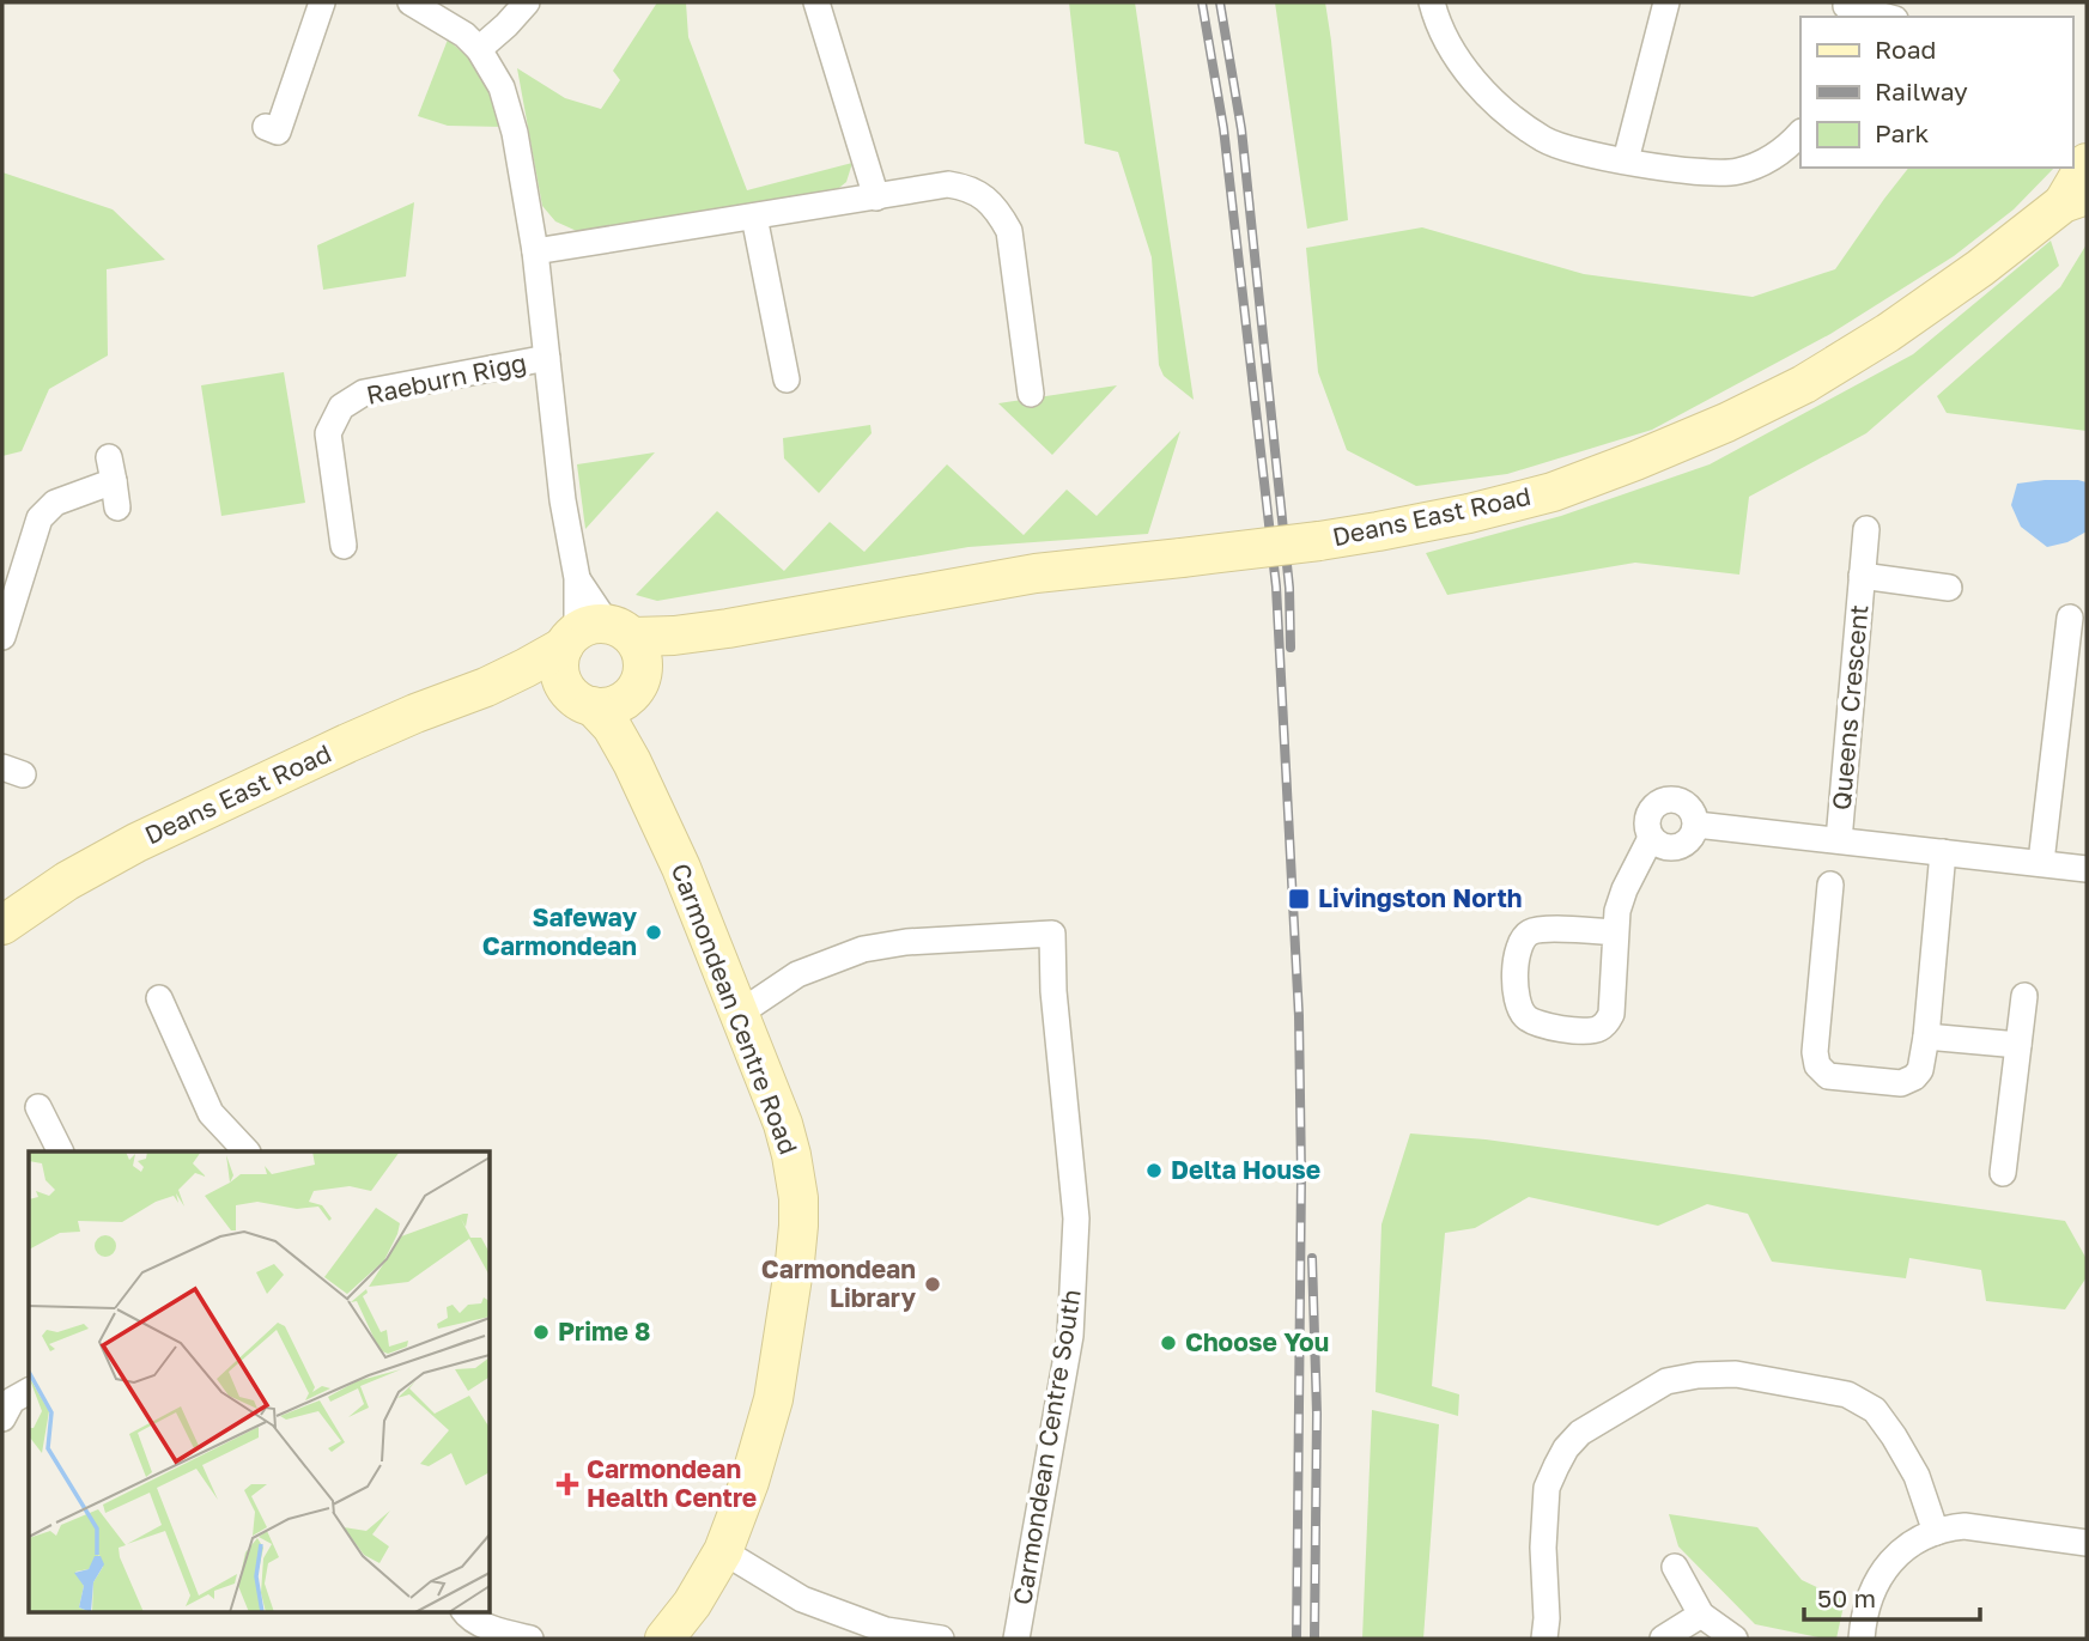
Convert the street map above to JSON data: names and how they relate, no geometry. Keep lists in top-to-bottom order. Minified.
{"streets":{"street":["Raeburn Rigg","Deans East Road","Queens Crescent","Carmondean Centre Road","Carmondean Centre South"]},"crossings":[["Raeburn Rigg","Deans East Road"],["Raeburn Rigg","Carmondean Centre Road"],["Deans East Road","Carmondean Centre Road"],["Carmondean Centre Road","Carmondean Centre South"]],"places":{"transit":["Livingston North"],"other":["Safeway Carmondean","Delta House","Carmondean Library","Prime 8","Choose You"],"health":["Carmondean Health Centre"]},"legend":["Road","Railway","Park"],"scale_bar":"50 m"}
